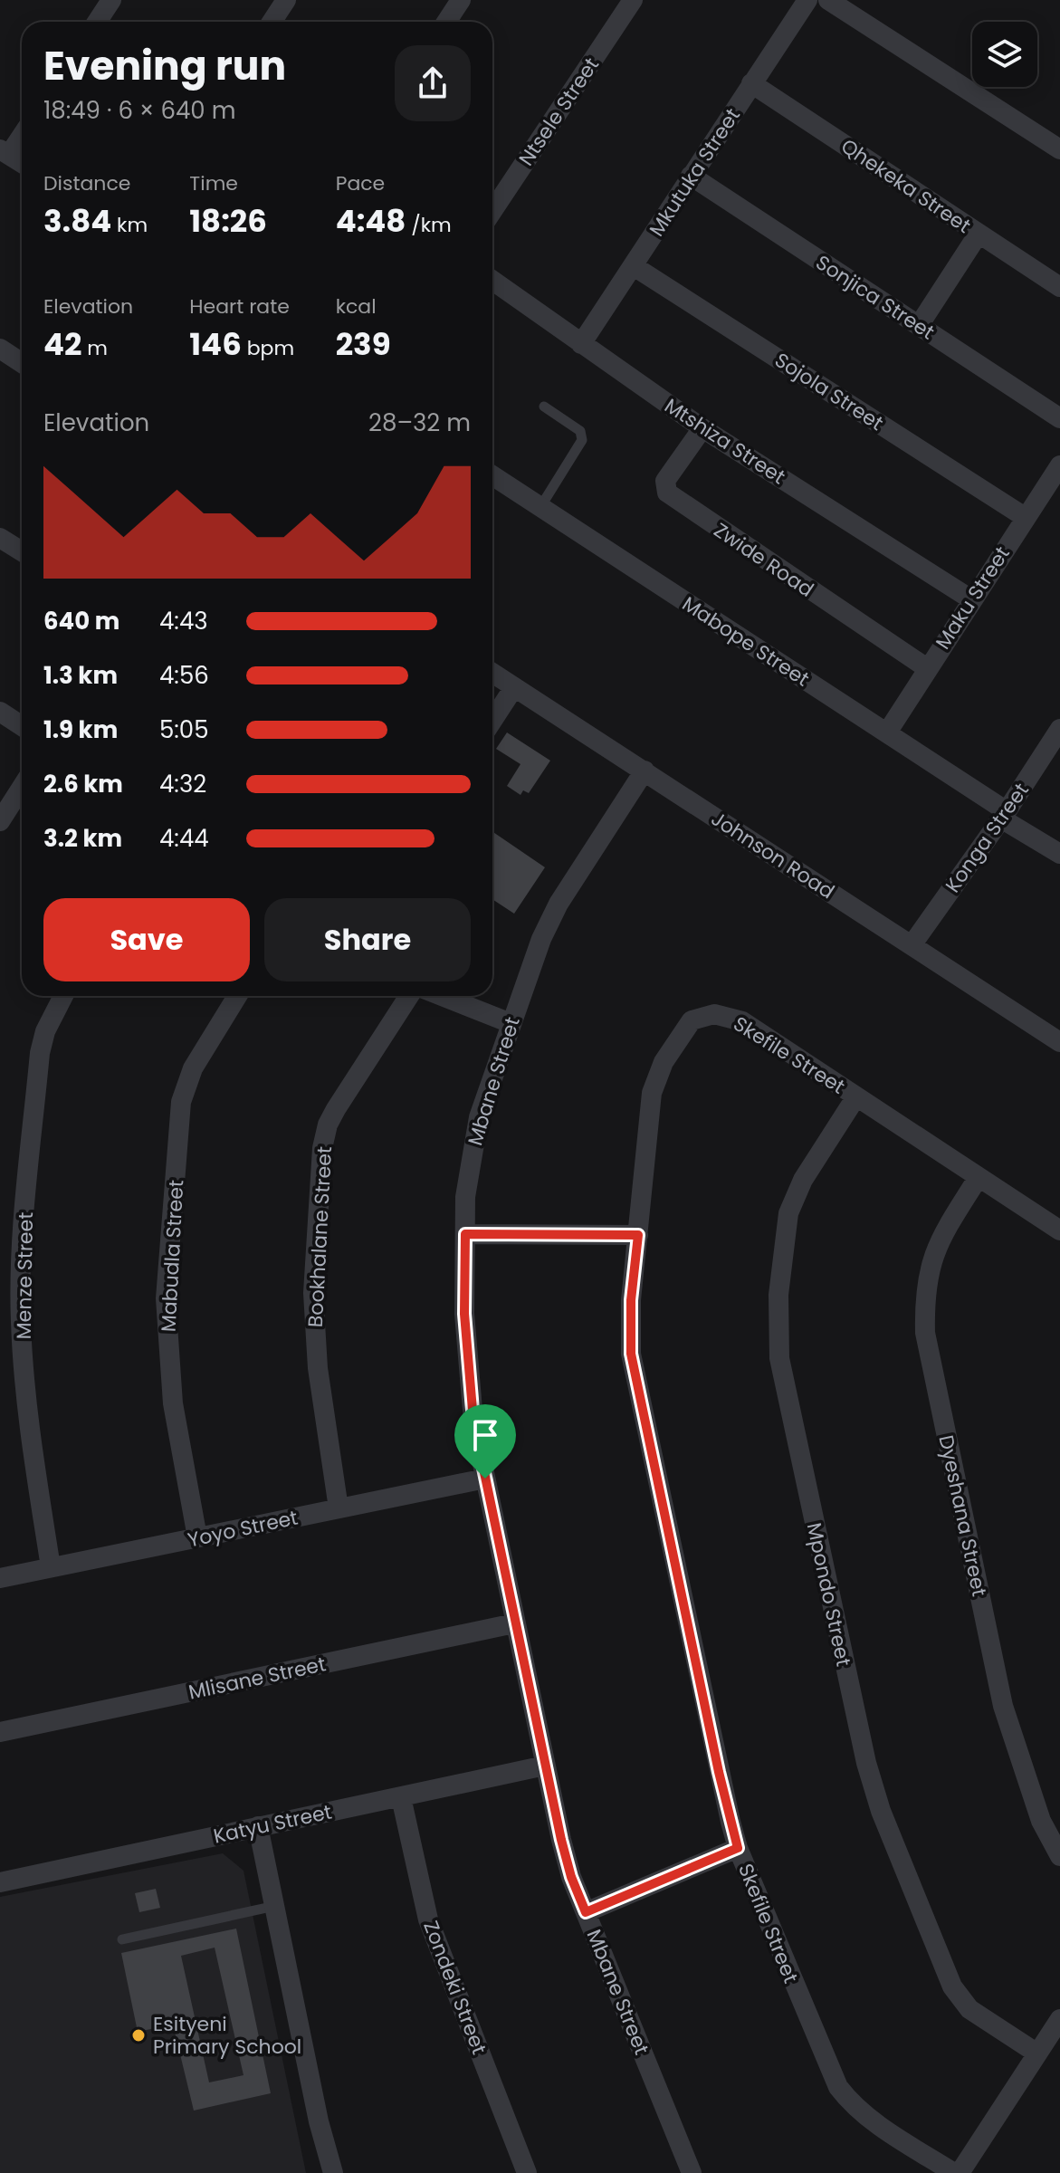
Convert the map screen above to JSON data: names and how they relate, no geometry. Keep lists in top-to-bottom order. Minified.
{"streets":{"street":["Ntsele Street","Mkutuka Street","Qhekeka Street","Sonjica Street","Sojola Street","Mtshiza Street","Zwide Road","Maku Street","Mabope Street","Konga Street","Johnson Road","Skefile Street","Mbane Street","Bookhalane Street","Mabudla Street","Menze Street","Dyeshana Street","Yoyo Street","Mpondo Street","Mlisane Street","Katyu Street","Zondeki Street"]},"crossings":[["Mkutuka Street","Qhekeka Street"],["Mkutuka Street","Sonjica Street"],["Mkutuka Street","Sojola Street"],["Mkutuka Street","Mtshiza Street"],["Sojola Street","Maku Street"],["Mtshiza Street","Zwide Road"],["Mtshiza Street","Maku Street"],["Zwide Road","Maku Street"],["Maku Street","Mabope Street"],["Mabope Street","Konga Street"],["Konga Street","Johnson Road"],["Johnson Road","Mbane Street"],["Skefile Street","Dyeshana Street"],["Skefile Street","Mpondo Street"],["Mbane Street","Yoyo Street"],["Mbane Street","Mlisane Street"],["Mbane Street","Katyu Street"],["Bookhalane Street","Yoyo Street"],["Mabudla Street","Yoyo Street"],["Menze Street","Yoyo Street"],["Katyu Street","Zondeki Street"]],"places":["Esityeni Primary School"],"page":{"heading":["Evening run","18:49 · 6 × 640 m"],"stats":[["Distance","3.84 km"],["Time","18:26"],["Pace","4:48 /km"],["Elevation","42 m"],["Heart rate","146 bpm"],["kcal","239"]],"chart":["Elevation","28–32 m"],"list":[{"name":"640 m","note":"4:43"},{"name":"1.3 km","note":"4:56"},{"name":"1.9 km","note":"5:05"},{"name":"2.6 km","note":"4:32"},{"name":"3.2 km","note":"4:44"}],"buttons":["Save","Share"]}}
